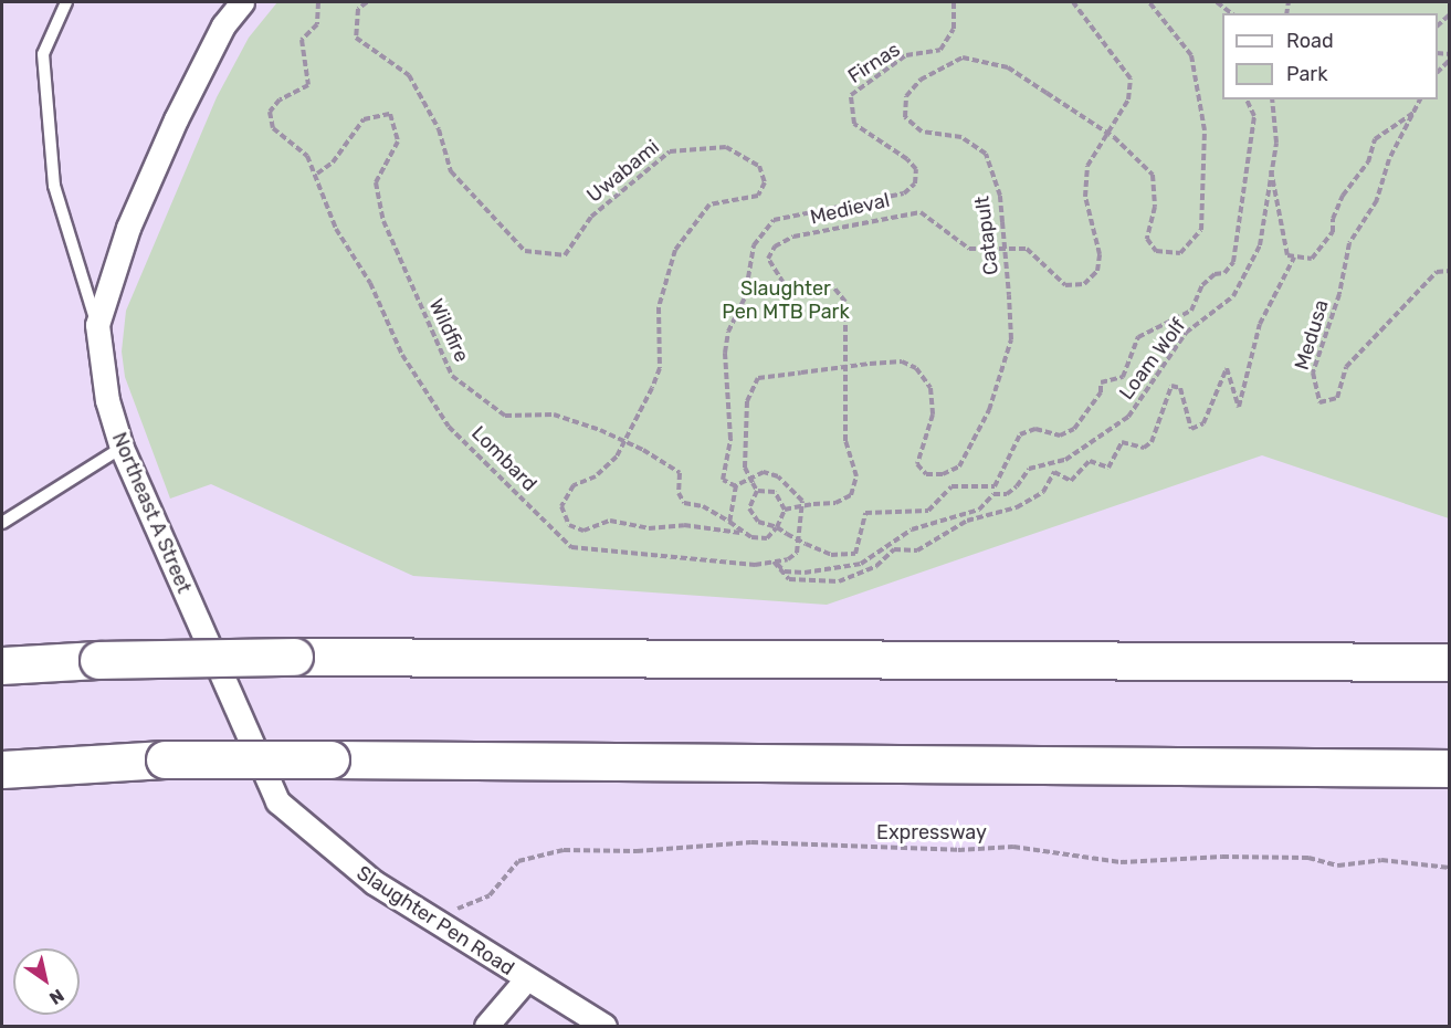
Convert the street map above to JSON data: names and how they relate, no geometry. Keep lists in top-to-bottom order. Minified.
{"streets":{"street":["Northeast A Street","Slaughter Pen Road"],"path":["Firnas","Uwabami","Medieval","Catapult","Wildfire","Medusa","Loam Wolf","Lombard","Expressway"]},"crossings":[["Uwabami","Wildfire"],["Medieval","Catapult"],["Wildfire","Lombard"],["Loam Wolf","Lombard"],["Northeast A Street","Slaughter Pen Road"],["Expressway","Slaughter Pen Road"]],"parks":["Slaughter Pen MTB Park"],"legend":["Road","Park"],"north":"bottom right"}
